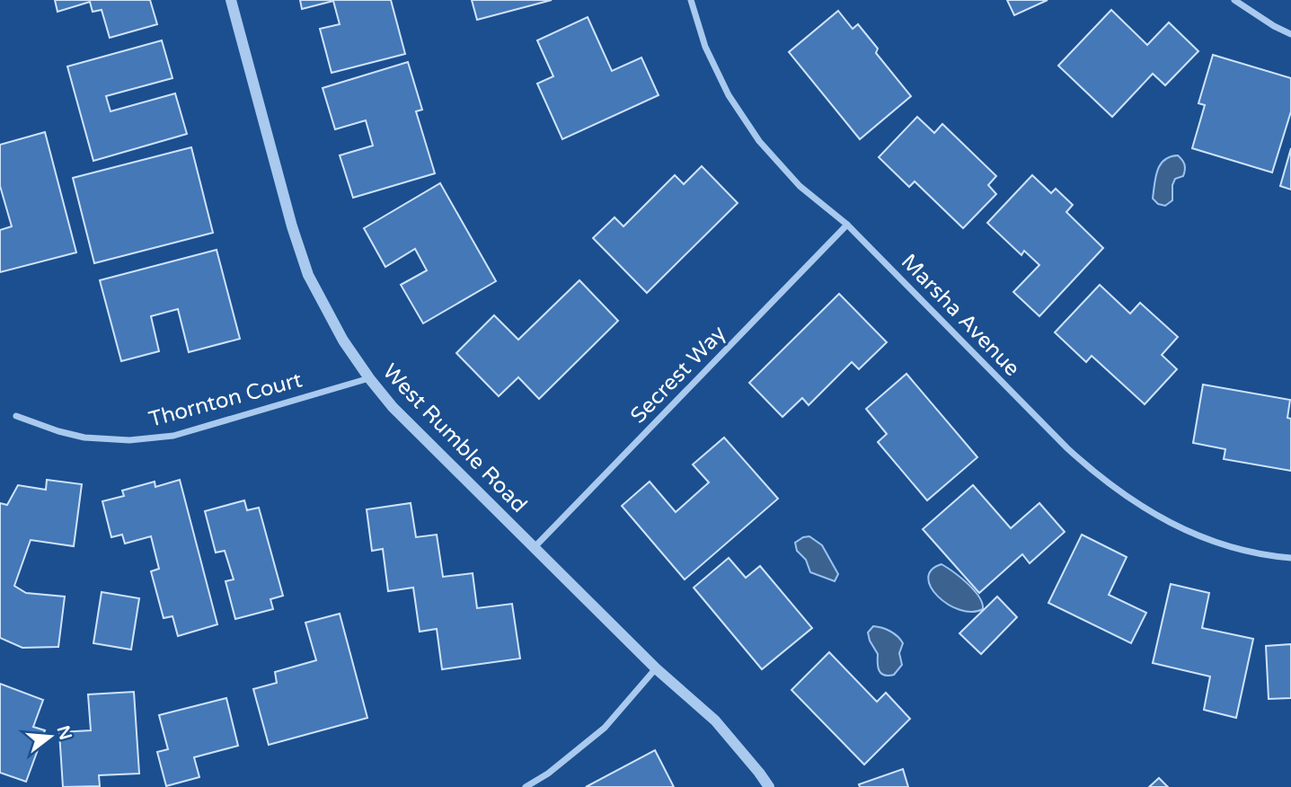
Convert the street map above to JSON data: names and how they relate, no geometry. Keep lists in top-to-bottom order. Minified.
{"streets":{"street":["Marsha Avenue","Secrest Way","Thornton Court","West Rumble Road"]},"crossings":[["Marsha Avenue","Secrest Way"],["Secrest Way","West Rumble Road"],["Thornton Court","West Rumble Road"]],"north":"right"}
